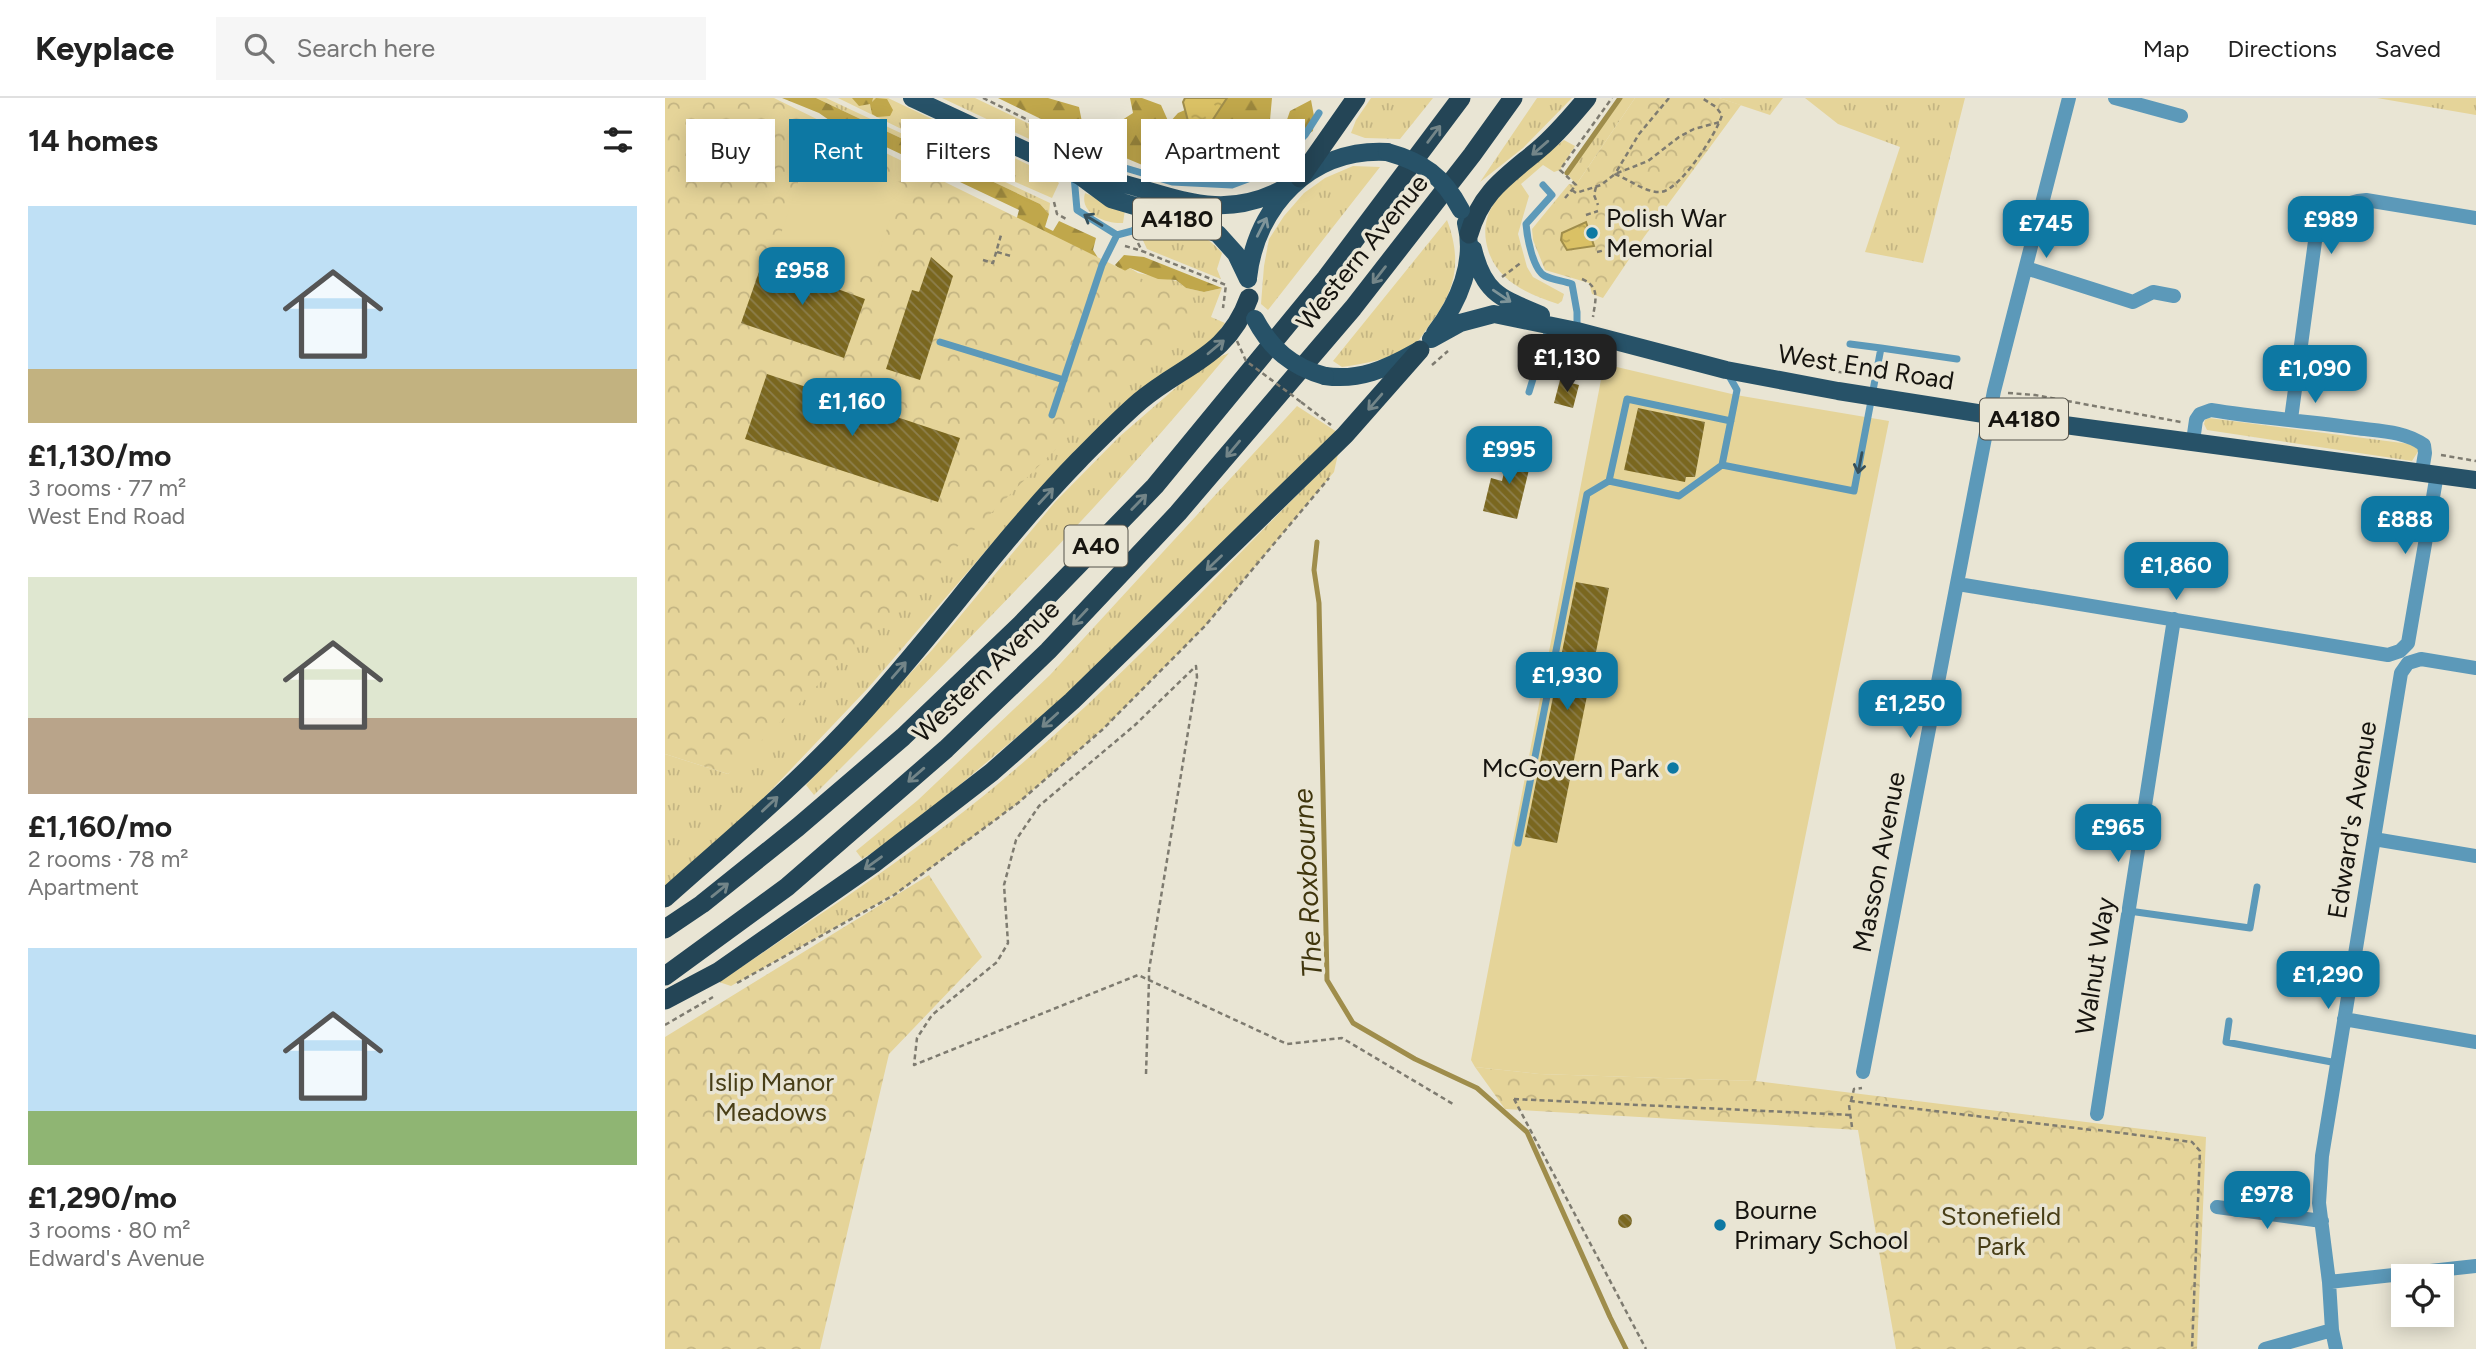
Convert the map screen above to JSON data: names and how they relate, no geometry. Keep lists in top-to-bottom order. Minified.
{"streets":{"highway":["Western Avenue","A40"],"main road":["A4180","West End Road"],"street":["Edward's Avenue","Masson Avenue","Walnut Way"]},"crossings":[["West End Road","Edward's Avenue"],["West End Road","Masson Avenue"]],"water":["The Roxbourne"],"parks":["Islip Manor Meadows","Stonefield Park"],"places":["Polish War Memorial","McGovern Park","Bourne Primary School"],"page":{"header":"Keyplace","search":"Search here","nav":["Map","Directions","Saved"],"heading":"14 homes","chip":["Buy","Rent","Filters","New","Apartment"],"list":[{"name":"£1,130/mo","note":"3 rooms · 77 m² · West End Road"},{"name":"£1,160/mo","note":"2 rooms · 78 m² · Apartment"},{"name":"£1,290/mo","note":"3 rooms · 80 m² · Edward's Avenue"}],"price":["£989","£745","£958","£1,130","£1,090","£1,160","£995","£888","£1,860","£1,930","£1,250","£965","£1,290","£978"]}}
